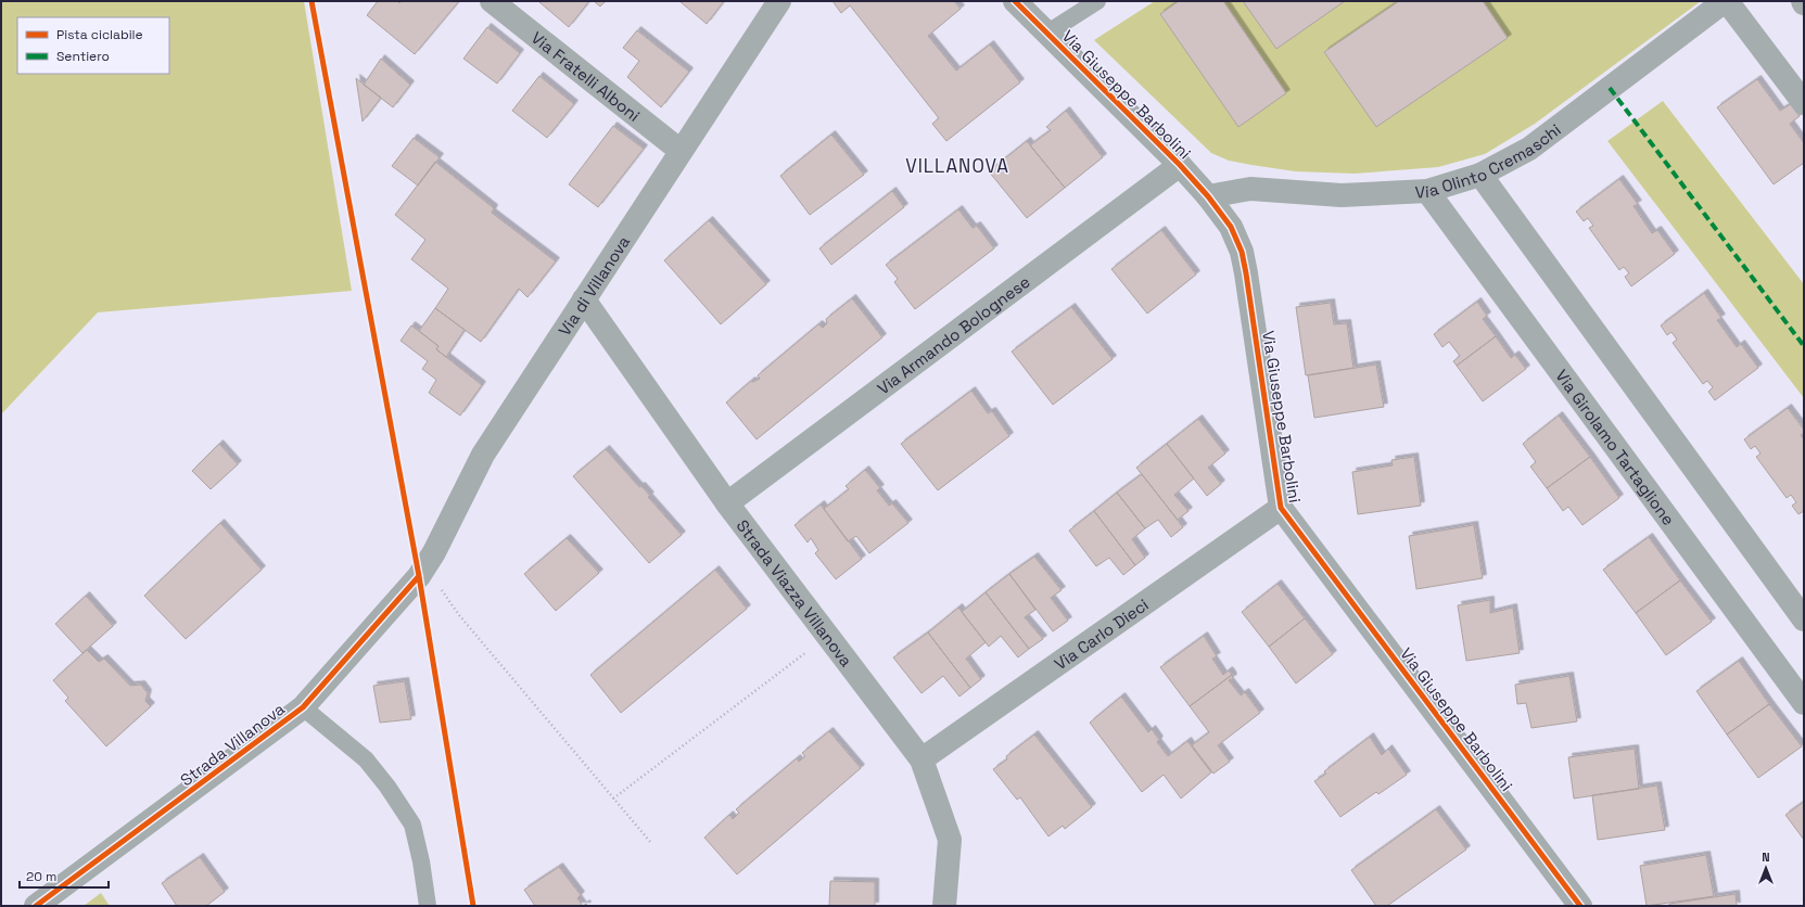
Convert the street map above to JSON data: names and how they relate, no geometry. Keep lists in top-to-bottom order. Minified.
{"streets":{"street":["Via Fratelli Alboni","Via Giuseppe Barbolini","Via Olinto Cremaschi","Via di Villanova","Via Armando Bolognese","Via Girolamo Tartaglione","Strada Viazza Villanova","Via Carlo Dieci","Strada Villanova"]},"crossings":[["Via Fratelli Alboni","Via di Villanova"],["Via Giuseppe Barbolini","Via Olinto Cremaschi"],["Via Giuseppe Barbolini","Via Armando Bolognese"],["Via Giuseppe Barbolini","Via Carlo Dieci"],["Via Olinto Cremaschi","Via Girolamo Tartaglione"],["Via di Villanova","Strada Viazza Villanova"],["Via di Villanova","Strada Villanova"],["Via Armando Bolognese","Strada Viazza Villanova"],["Strada Viazza Villanova","Via Carlo Dieci"]],"districts":["VILLANOVA"],"legend":["Pista ciclabile","Sentiero"],"scale_bar":"20 m","north":"top"}
